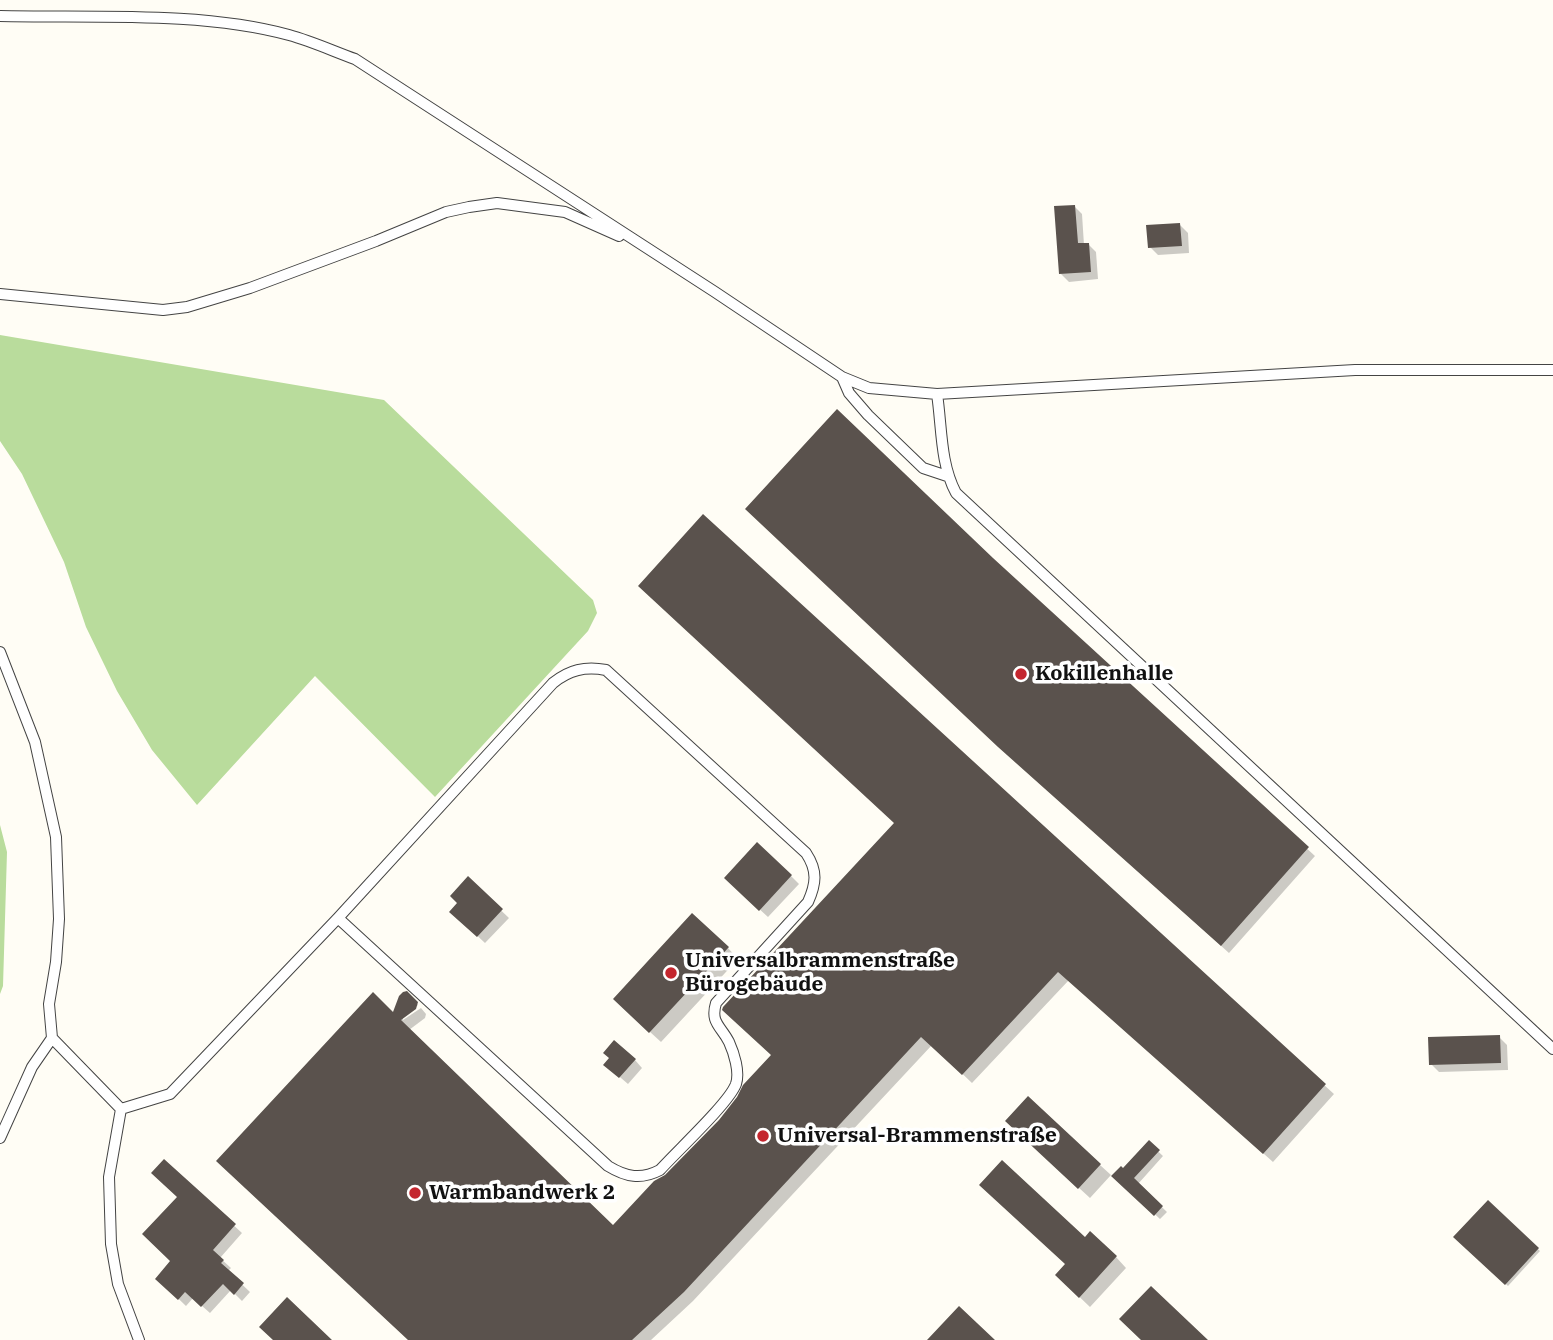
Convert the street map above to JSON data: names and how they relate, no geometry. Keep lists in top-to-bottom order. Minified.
{"places":["Kokillenhalle","Universalbrammenstraße Bürogebäude","Universal-Brammenstraße","Warmbandwerk 2"]}
